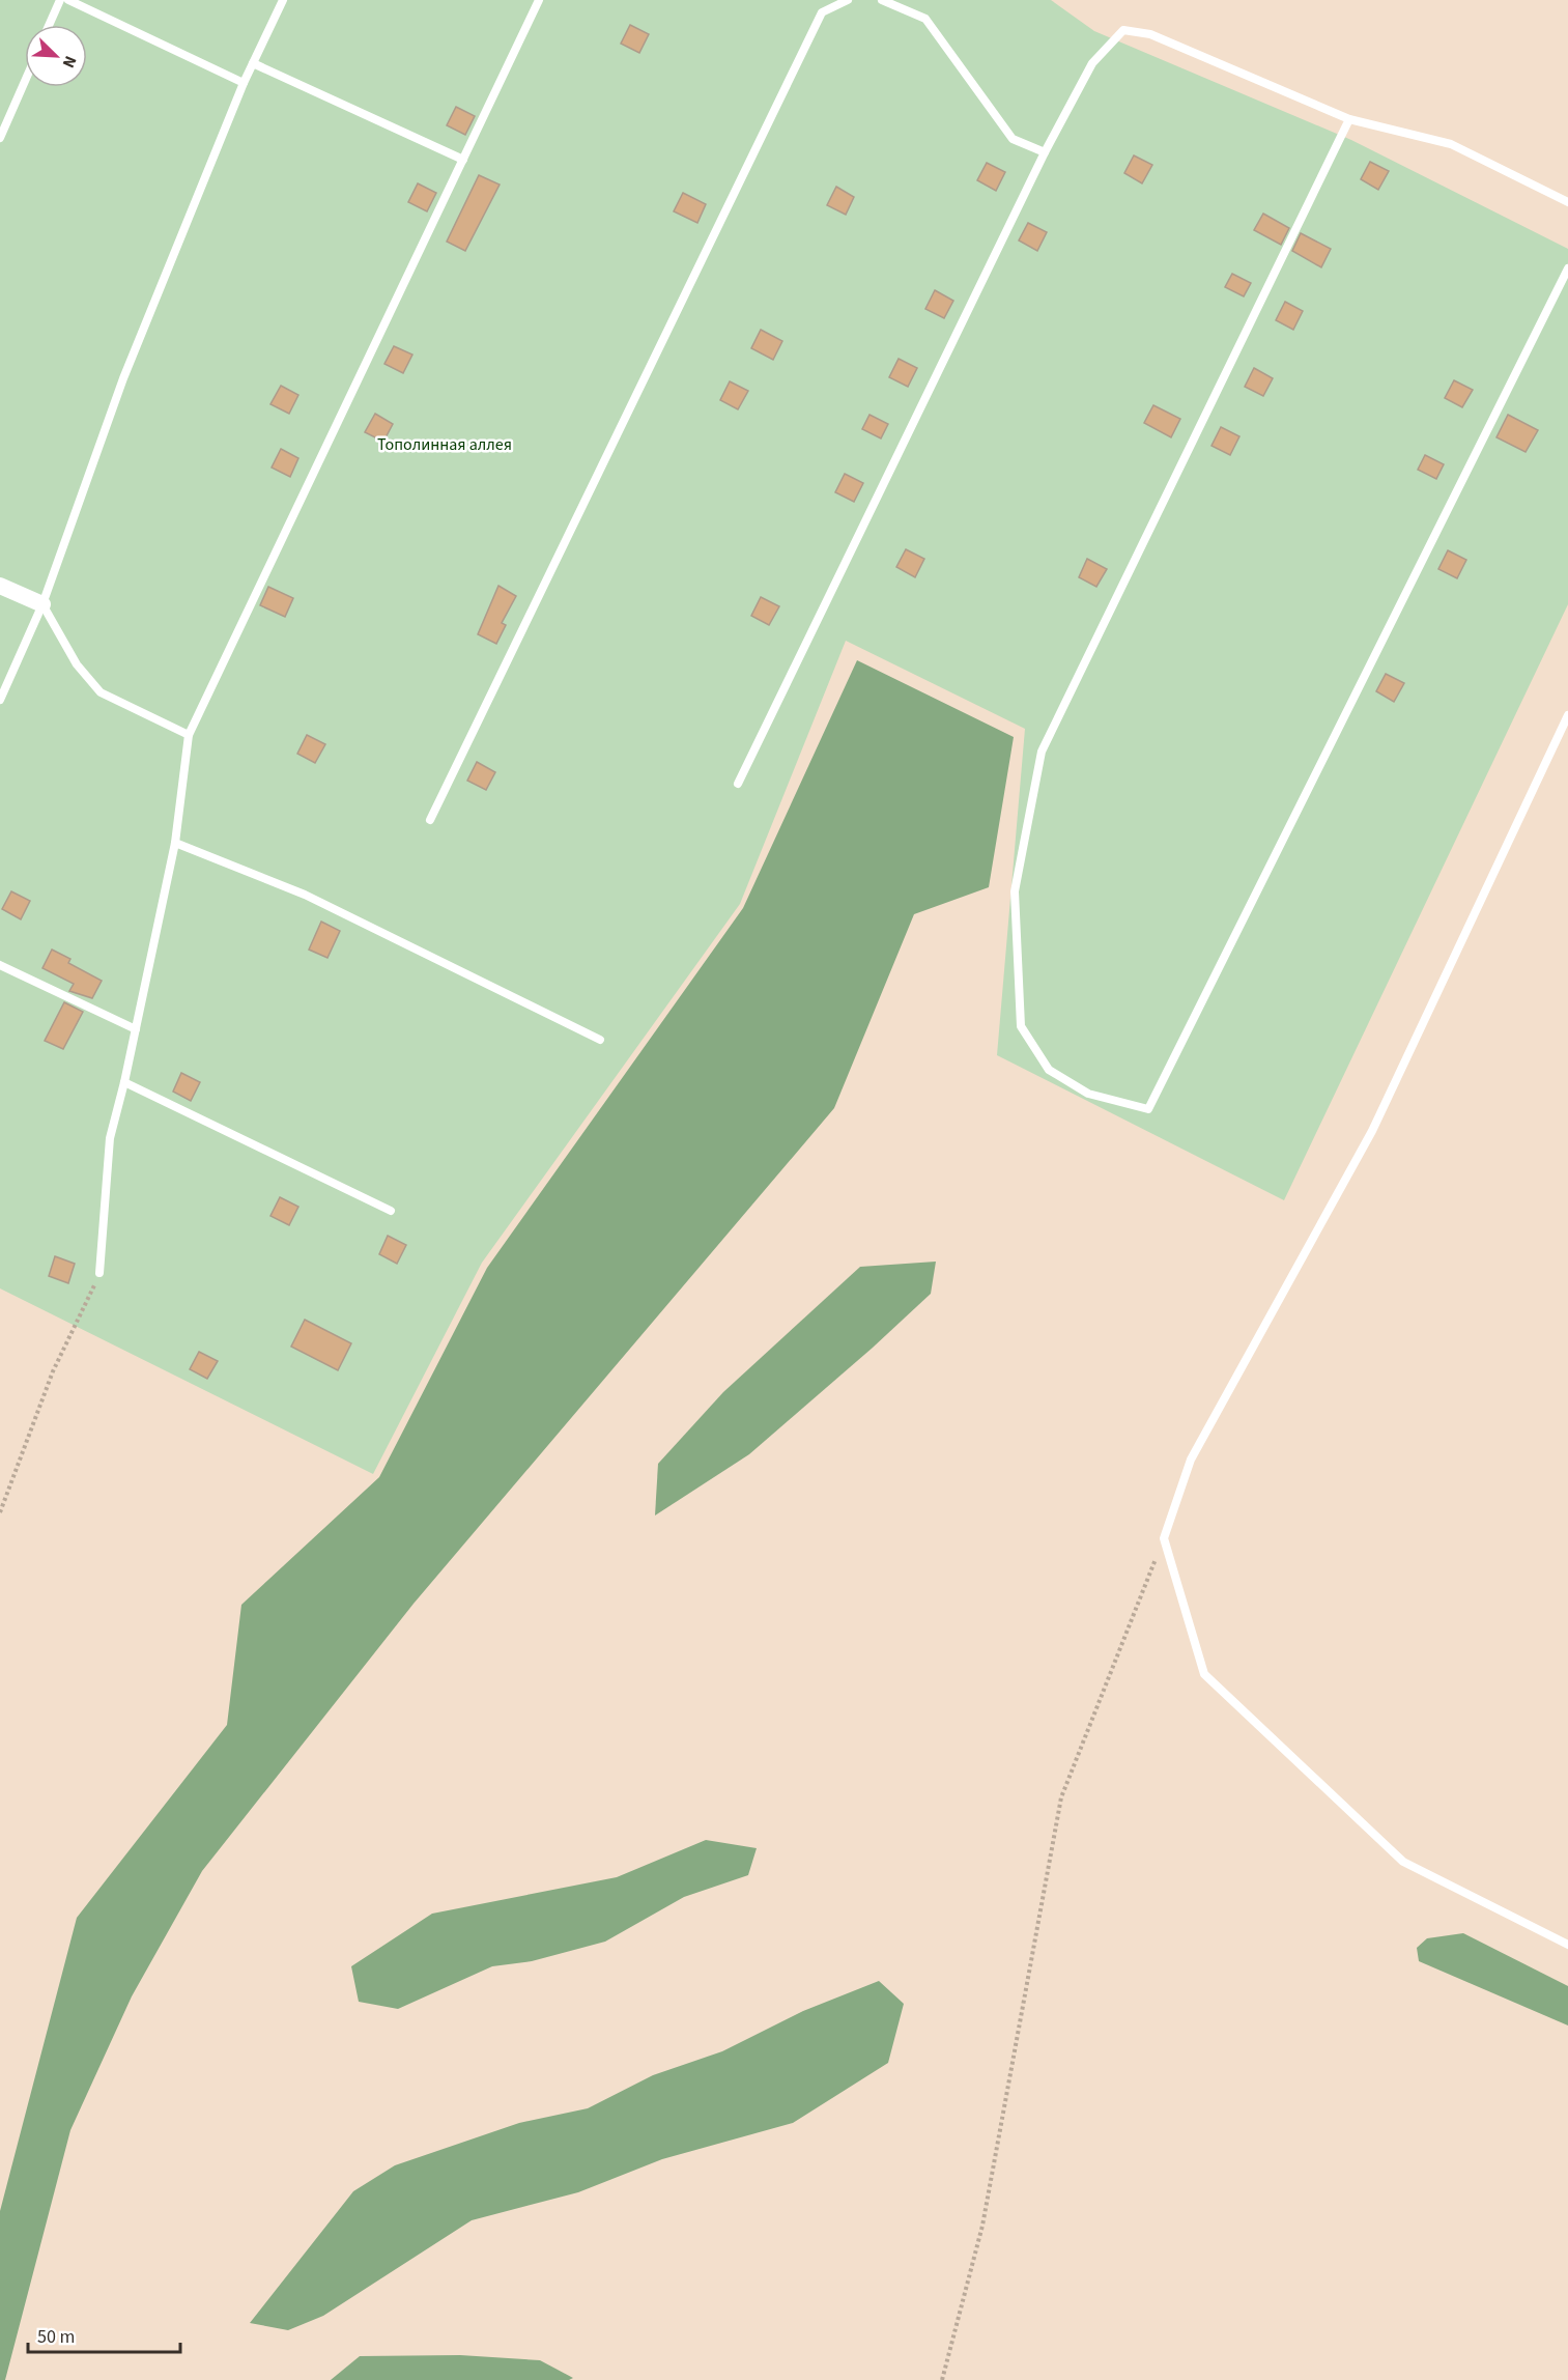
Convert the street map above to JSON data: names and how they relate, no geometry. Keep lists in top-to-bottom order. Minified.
{"parks":["Тополинная аллея"],"scale_bar":"50 m","north":"bottom right"}
